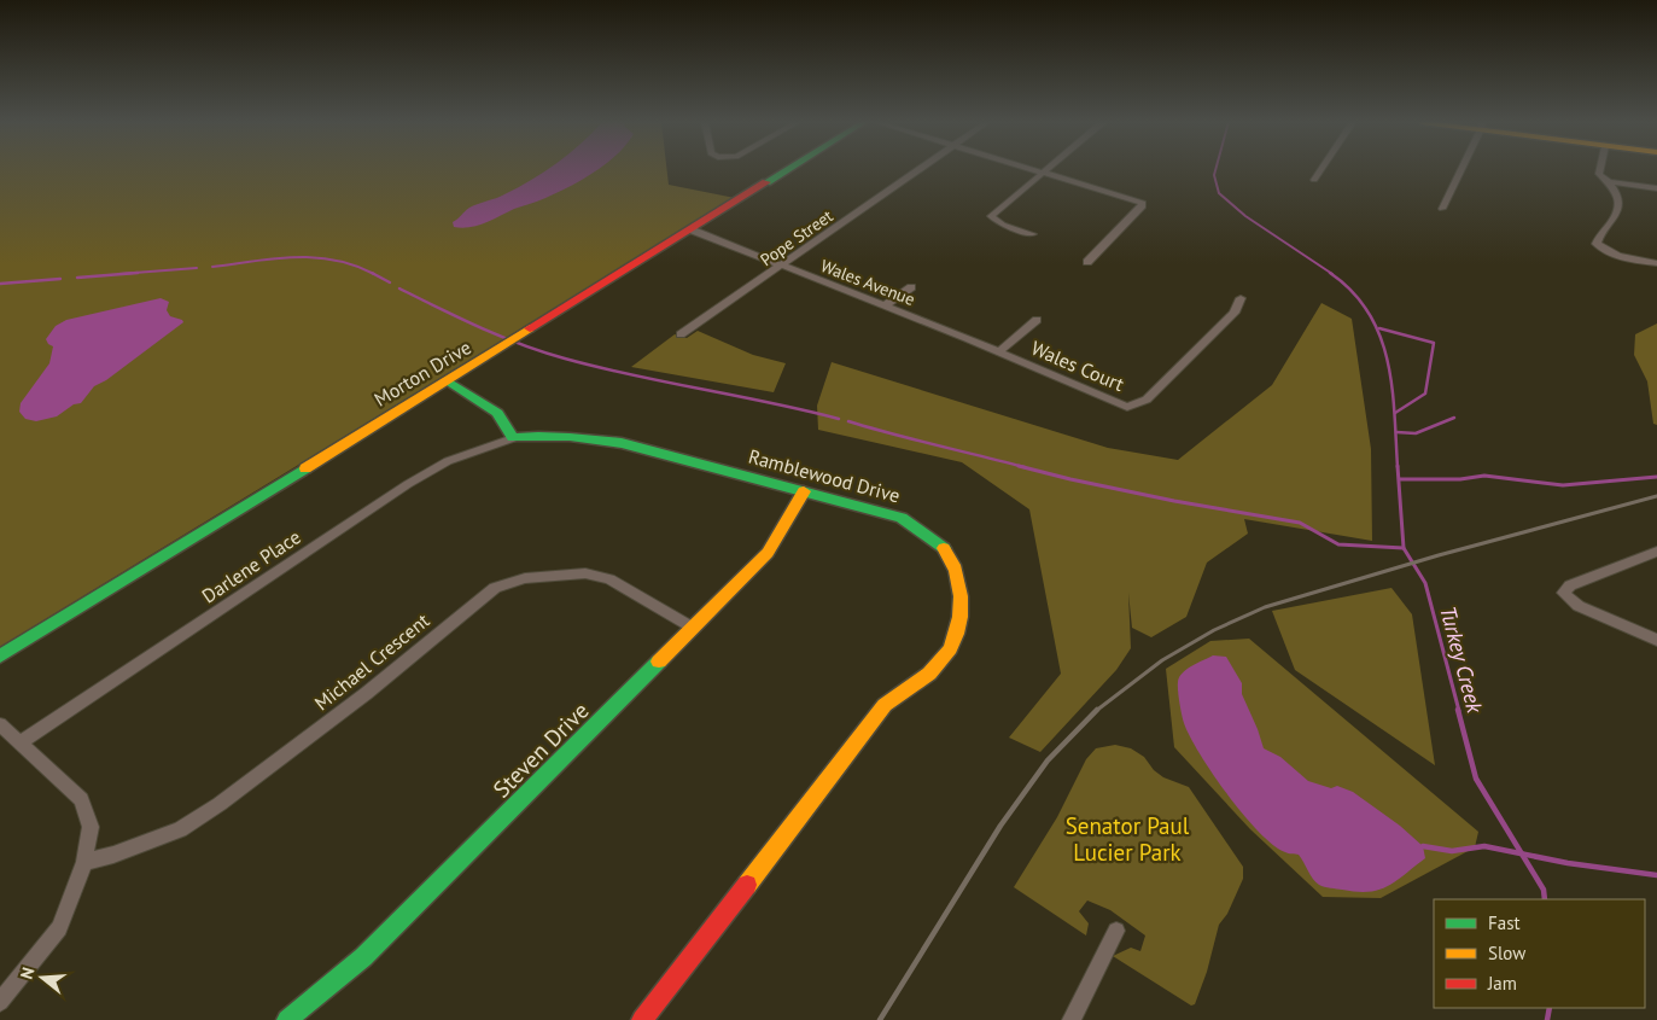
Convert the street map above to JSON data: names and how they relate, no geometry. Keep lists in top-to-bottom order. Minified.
{"streets":{"street":["Pope Street","Wales Avenue","Wales Court","Morton Drive","Ramblewood Drive","Darlene Place","Michael Crescent","Steven Drive"]},"crossings":[["Pope Street","Wales Avenue"],["Wales Avenue","Wales Court"],["Wales Avenue","Morton Drive"],["Ramblewood Drive","Darlene Place"],["Ramblewood Drive","Steven Drive"],["Michael Crescent","Steven Drive"]],"water":["Turkey Creek"],"parks":["Senator Paul Lucier Park"],"legend":["Fast","Slow","Jam"],"north":"left"}
